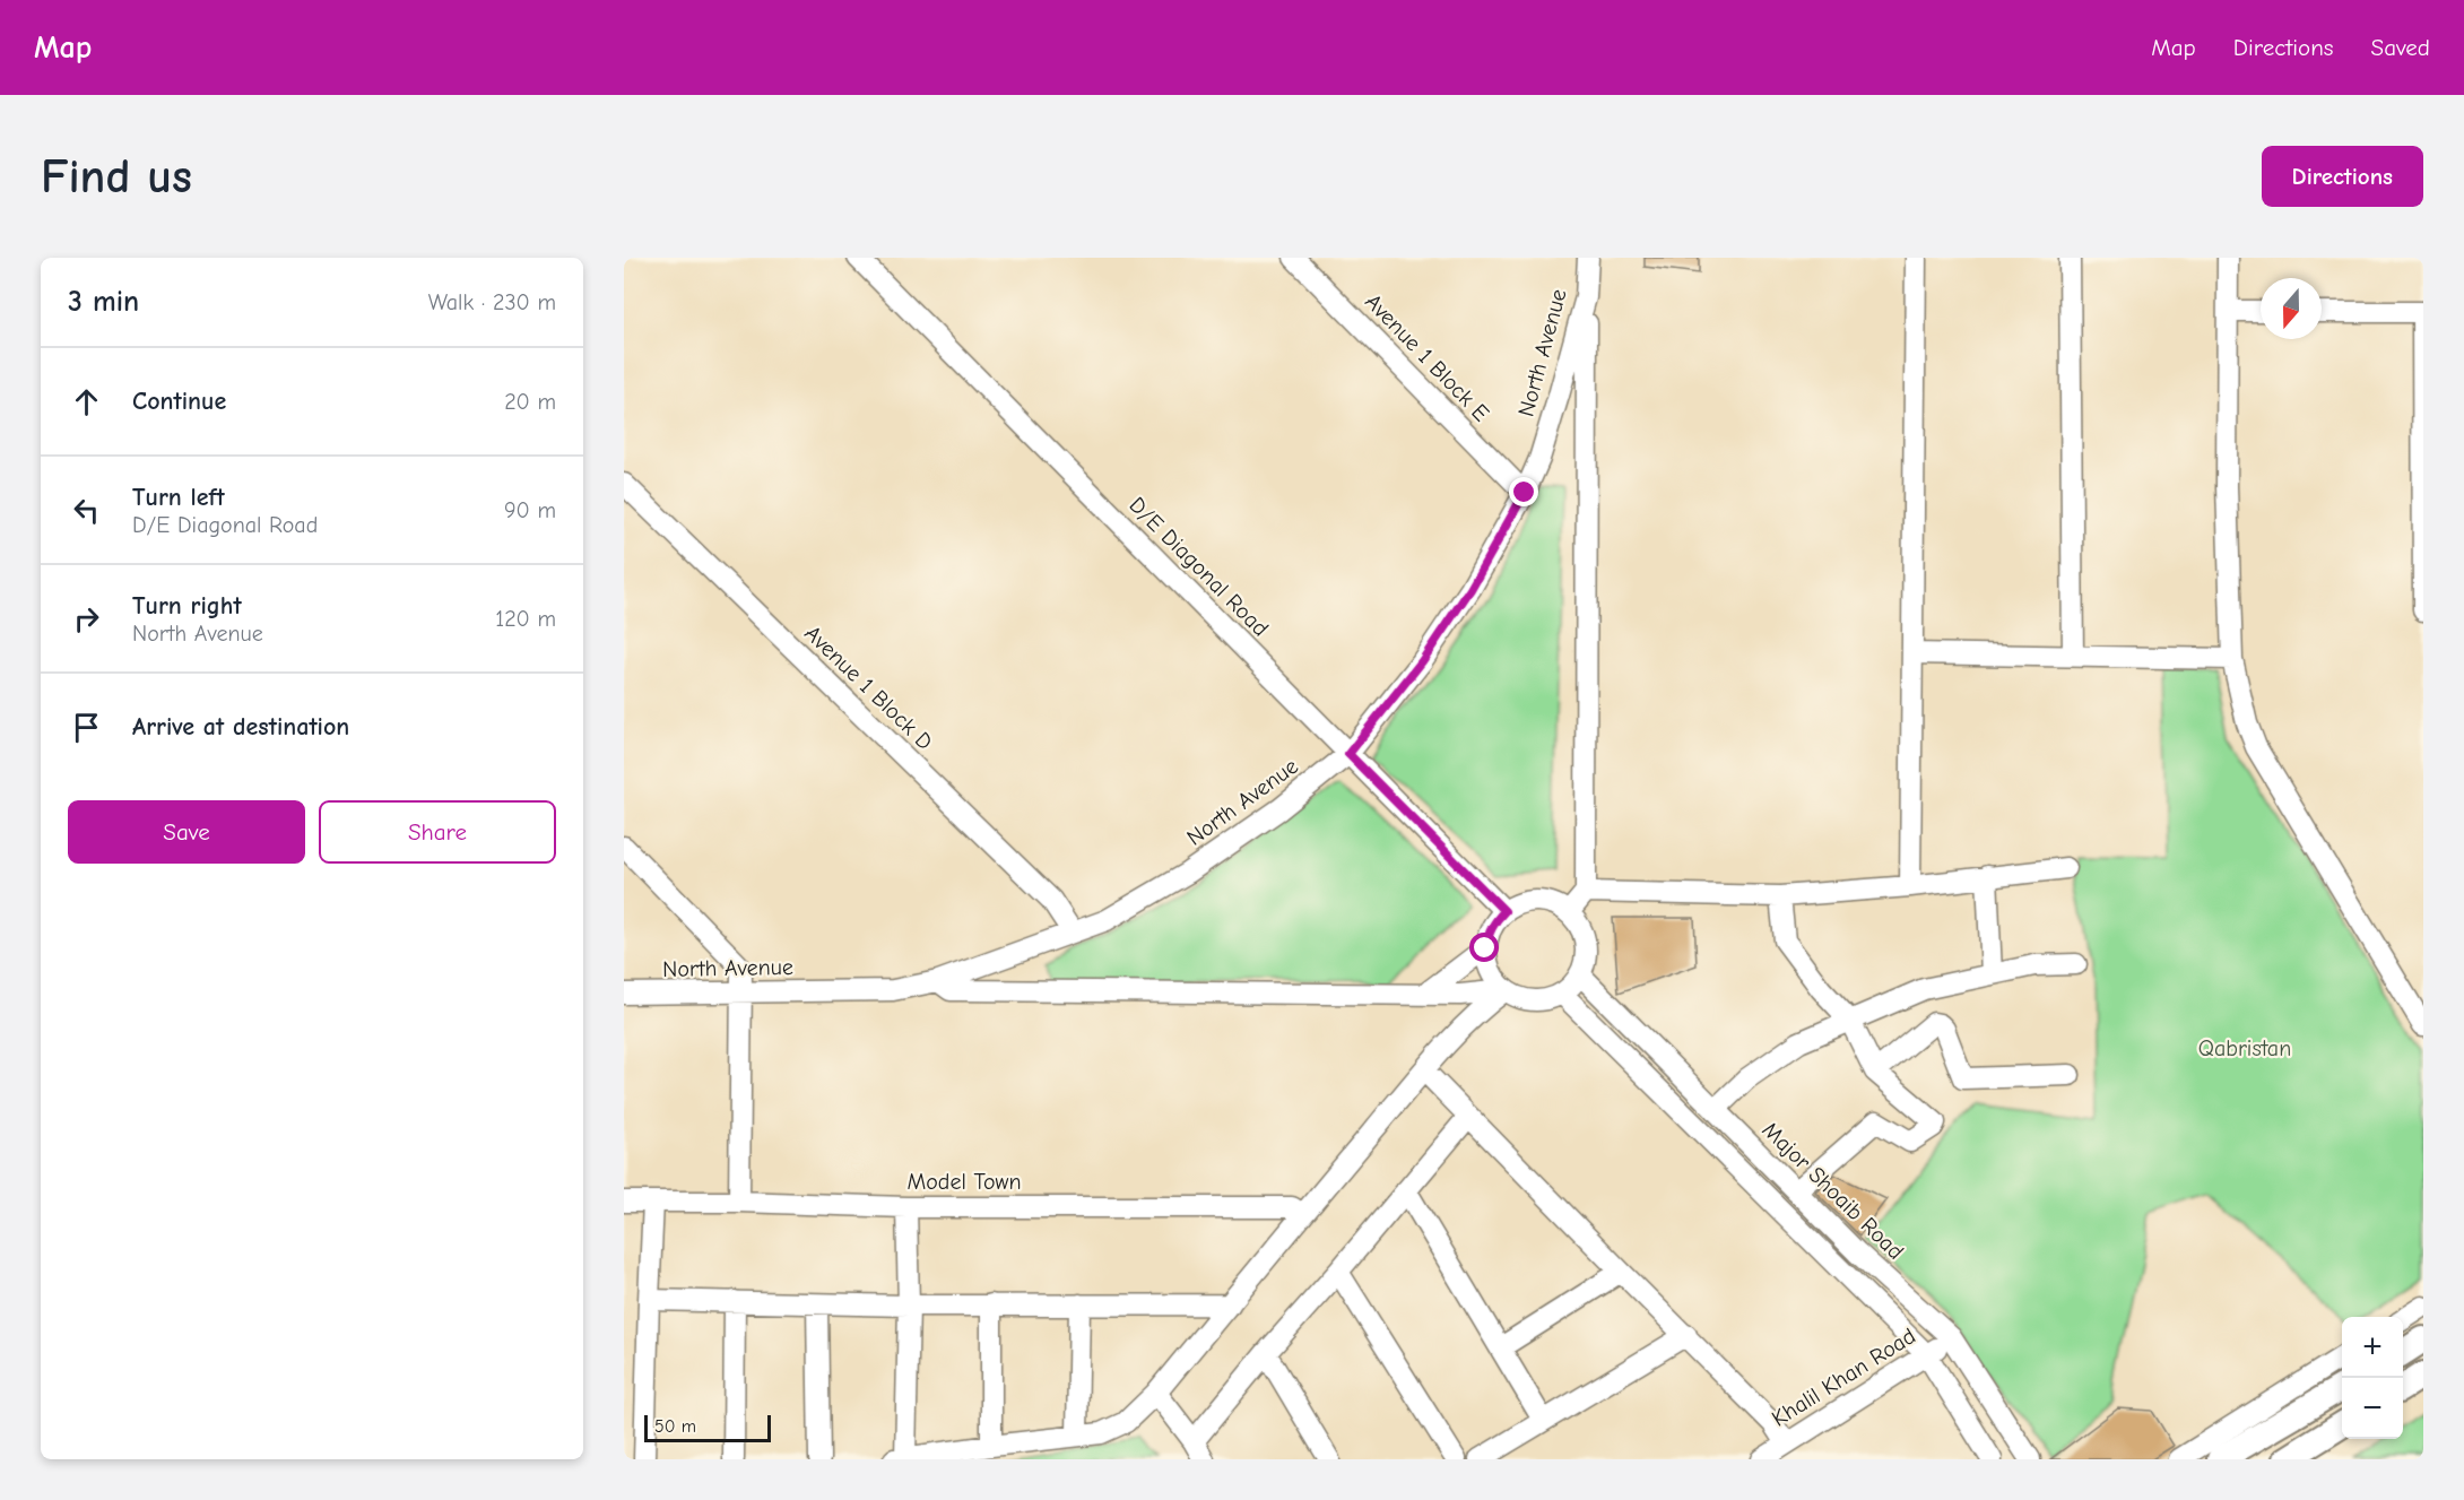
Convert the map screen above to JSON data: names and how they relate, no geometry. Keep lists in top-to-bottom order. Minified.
{"streets":{"street":["North Avenue","Avenue 1 Block E","D/E Diagonal Road","Avenue 1 Block D","Model Town","Major Shoaib Road","Khalil Khan Road"]},"crossings":[["North Avenue","Avenue 1 Block E"],["North Avenue","D/E Diagonal Road"],["North Avenue","Avenue 1 Block D"],["D/E Diagonal Road","Major Shoaib Road"],["Major Shoaib Road","Khalil Khan Road"]],"parks":["Qabristan"],"scale_bar":"50 m","north":"bottom","page":{"header":"Map","nav":["Map","Directions","Saved"],"buttons":["Directions",["Save","Share"]],"title":"Find us","heading":["3 min","Walk · 230 m"],"list":[["Continue","20 m"],["Turn left","D/E Diagonal Road","90 m"],["Turn right","North Avenue","120 m"],"Arrive at destination"],"map_buttons":["+","−"],"scale":"50 m"}}
